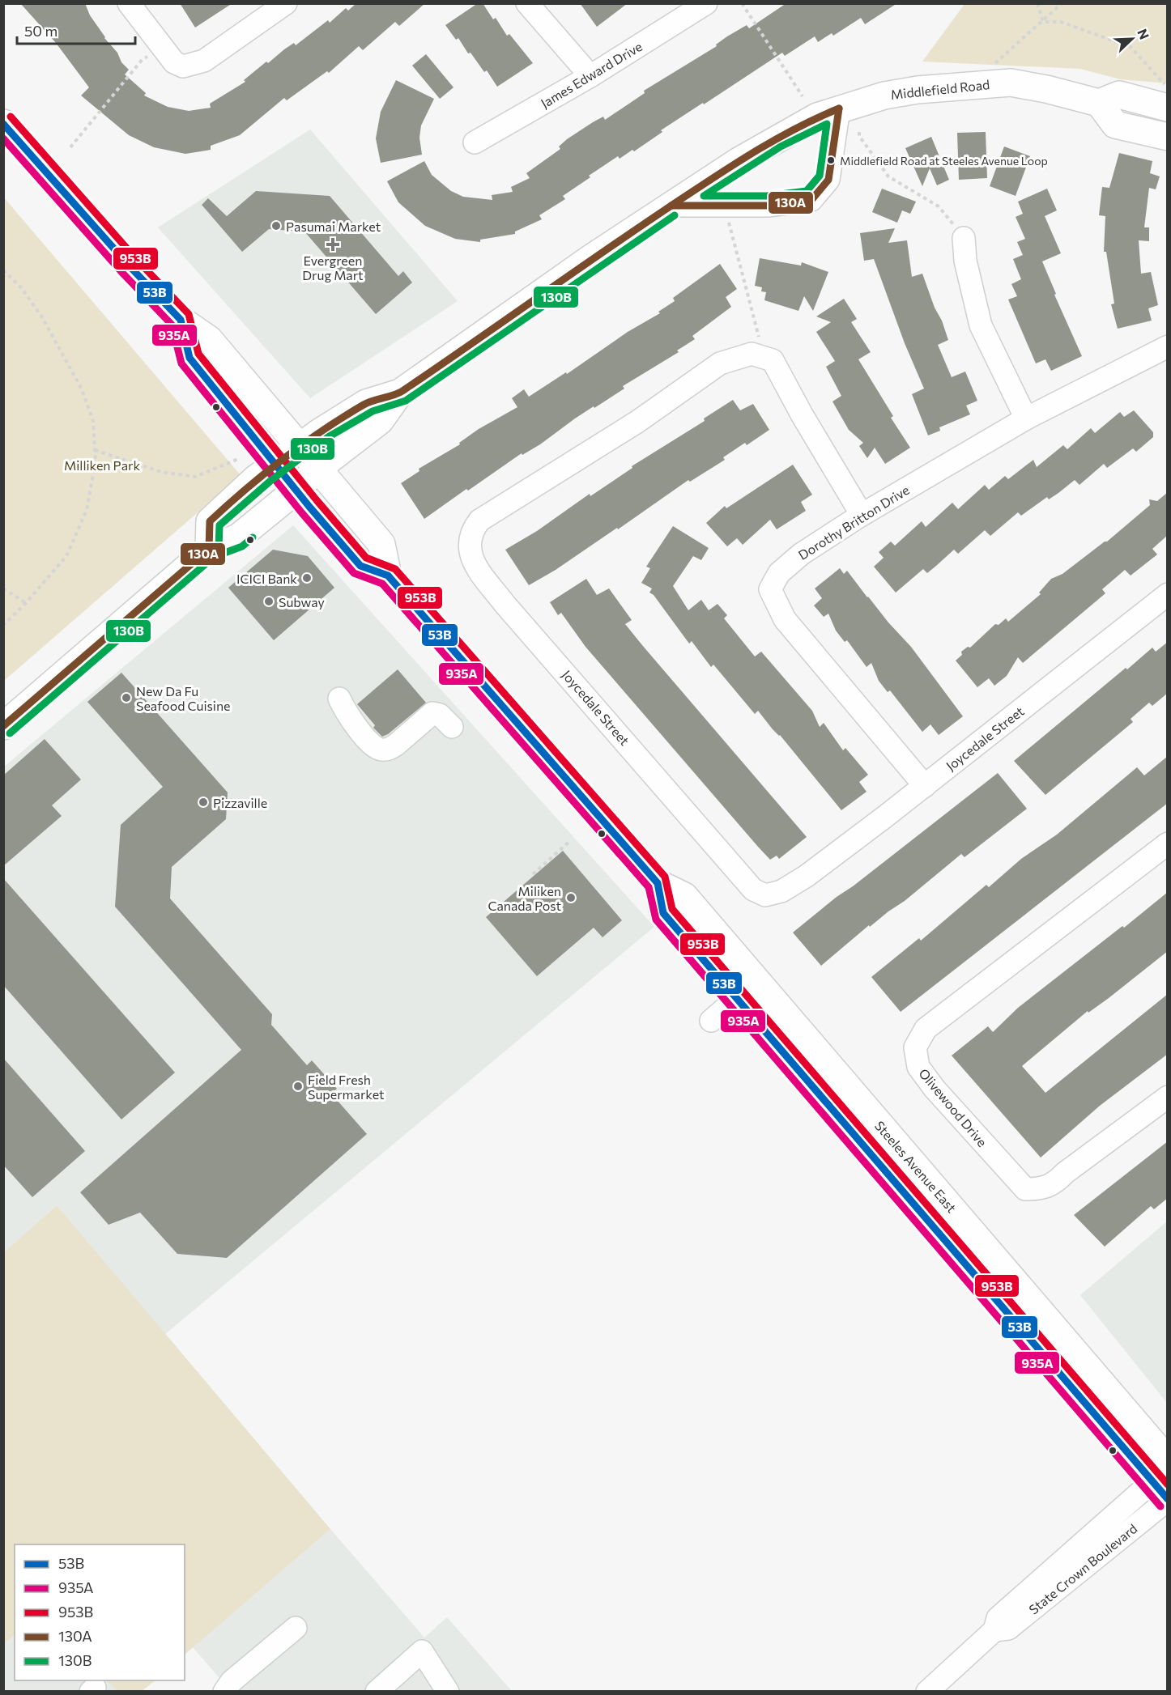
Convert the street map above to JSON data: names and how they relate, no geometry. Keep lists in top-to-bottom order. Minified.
{"streets":{"main road":["Middlefield Road","Steeles Avenue East"],"street":["James Edward Drive","Dorothy Britton Drive","Joycedale Street","Olivewood Drive","State Crown Boulevard"]},"crossings":[["Middlefield Road","Steeles Avenue East"],["Dorothy Britton Drive","Joycedale Street"],["Steeles Avenue East","State Crown Boulevard"]],"parks":["Milliken Park"],"places":{"other":["Middlefield Road at Steeles Avenue Loop","Pasumai Market","ICICI Bank","Subway","New Da Fu Seafood Cuisine","Pizzaville","Miliken Canada Post","Field Fresh Supermarket"],"health":["Evergreen Drug Mart"]},"lines":["transit line 130A","transit line 953B","transit line 53B","transit line 130B","transit line 935A"],"legend":["53B","935A","953B","130A","130B"],"scale_bar":"50 m","north":"top right"}
